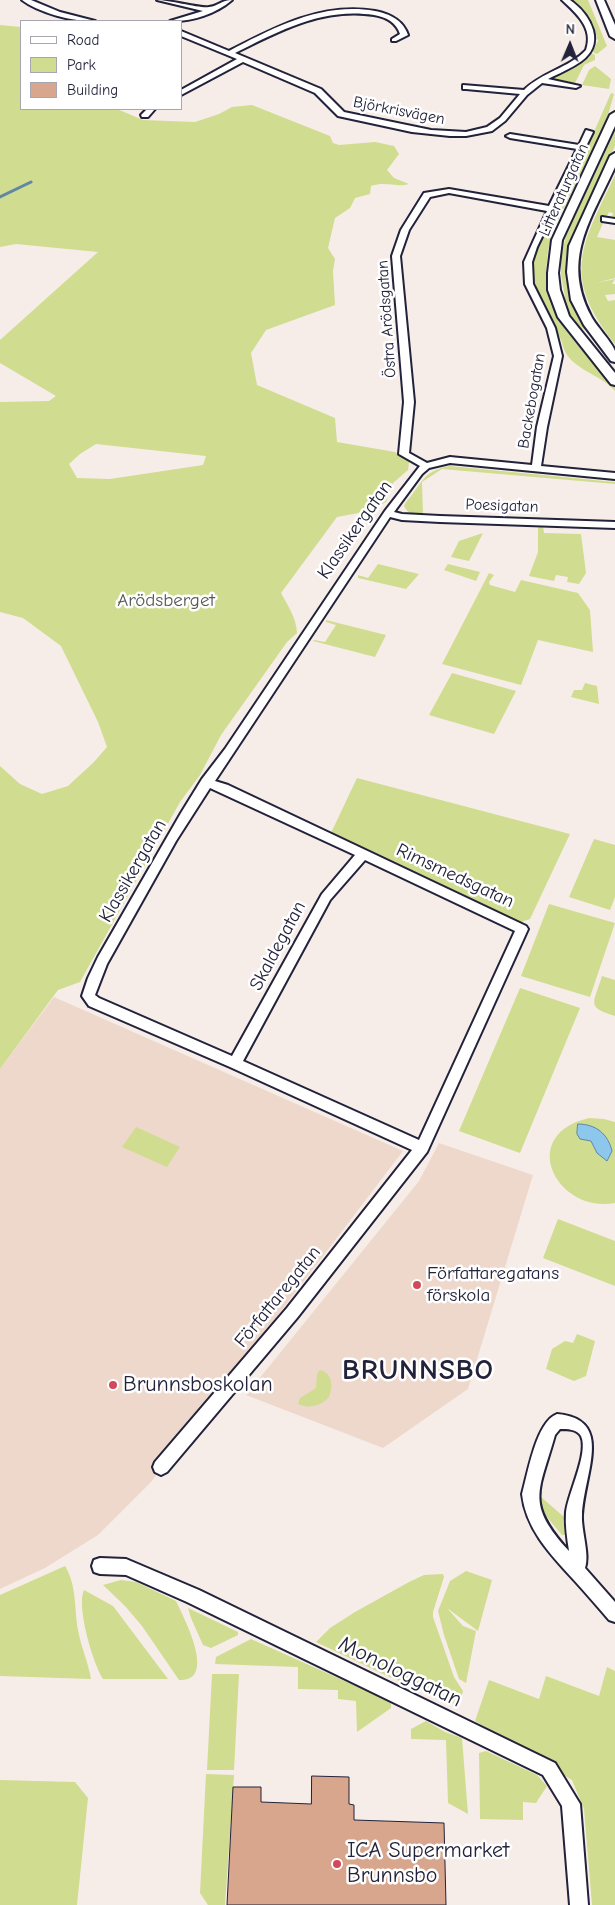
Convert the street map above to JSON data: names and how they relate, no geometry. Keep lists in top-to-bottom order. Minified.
{"streets":{"street":["Björkrisvägen","Litteraturgatan","Östra Arödsgatan","Backebogatan","Poesigatan","Klassikergatan","Rimsmedsgatan","Skaldegatan","Författaregatan","Monologgatan"]},"crossings":[["Östra Arödsgatan","Backebogatan"],["Östra Arödsgatan","Klassikergatan"],["Poesigatan","Klassikergatan"],["Klassikergatan","Rimsmedsgatan"],["Klassikergatan","Skaldegatan"],["Klassikergatan","Författaregatan"],["Rimsmedsgatan","Skaldegatan"],["Rimsmedsgatan","Författaregatan"]],"districts":["BRUNNSBO"],"parks":["Arödsberget"],"places":["Författaregatans förskola","Brunnsboskolan","ICA Supermarket Brunnsbo"],"legend":["Road","Park","Building"],"north":"top"}
